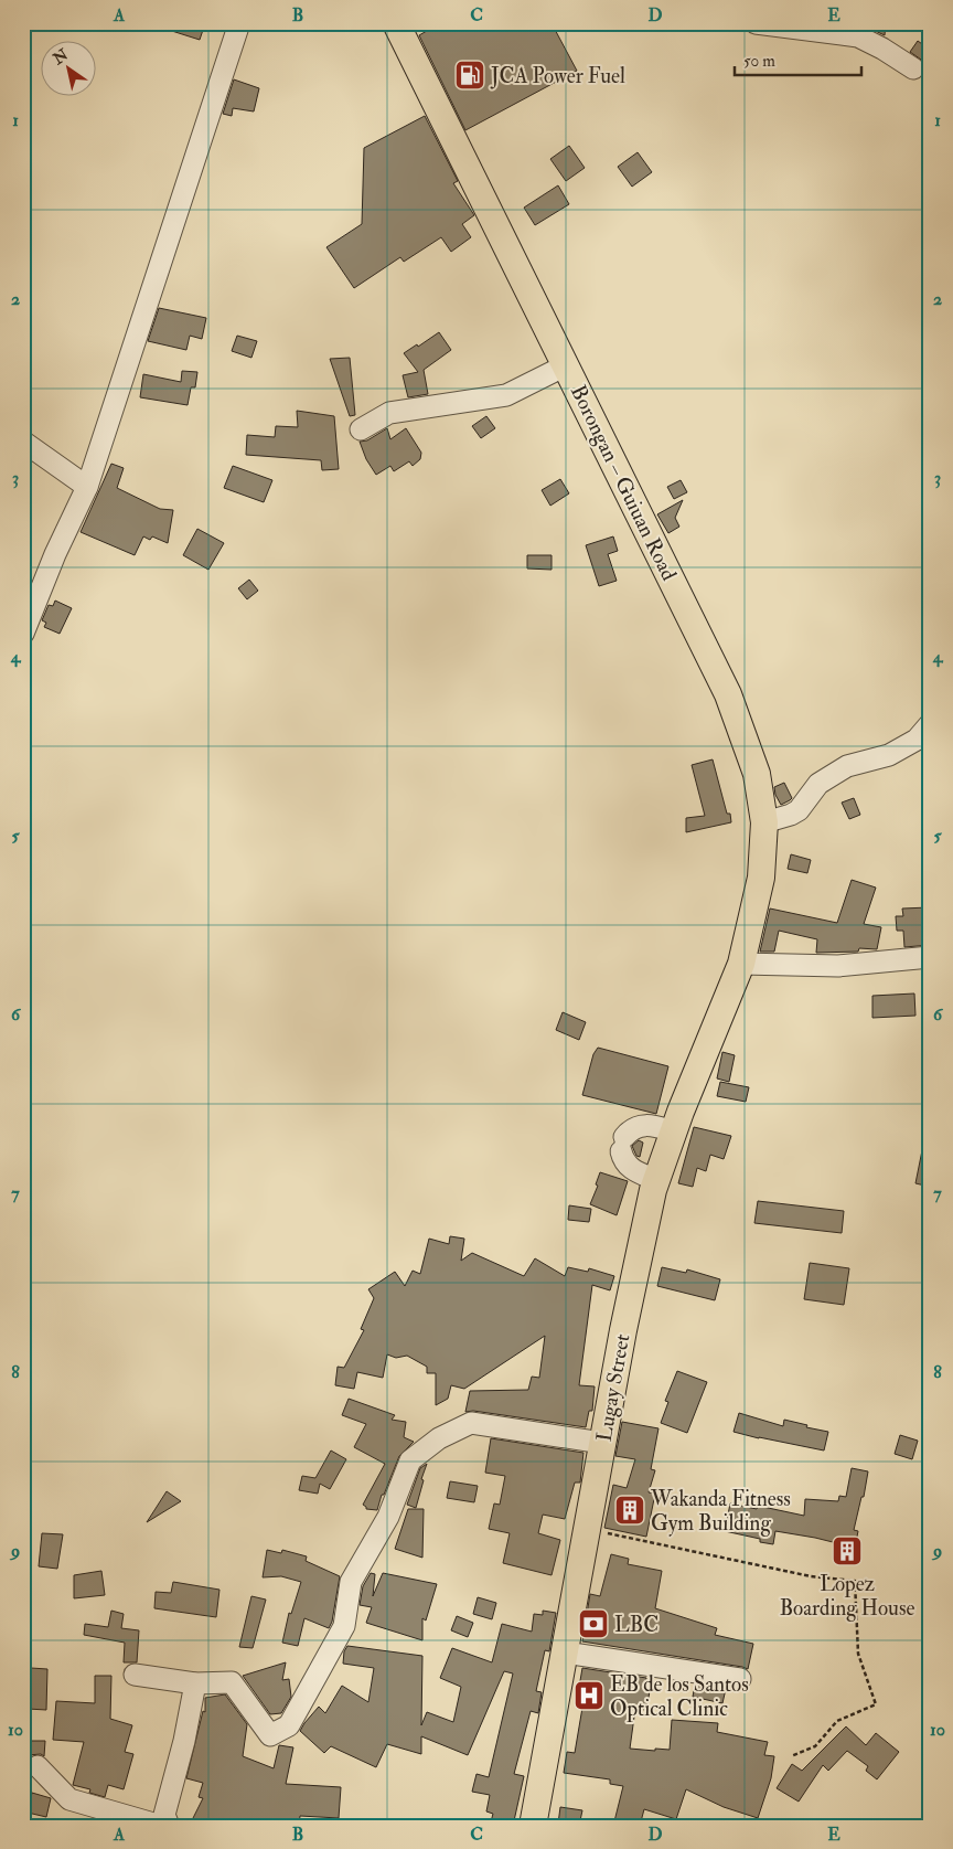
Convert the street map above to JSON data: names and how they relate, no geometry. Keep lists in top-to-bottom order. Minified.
{"streets":{"main road":["Borongan – Guiuan Road","Lugay Street"]},"crossings":[["Borongan – Guiuan Road","Lugay Street"]],"places":{"fuel station":["JCA Power Fuel"],"building":["Wakanda Fitness Gym Building","Lopez Boarding House"],"bank":["LBC"],"hospital":["EB de los Santos Optical Clinic"]},"scale_bar":"50 m","north":"top left","grid":{"columns":["A","B","C","D","E"],"rows":["1","2","3","4","5","6","7","8","9","10"]}}
